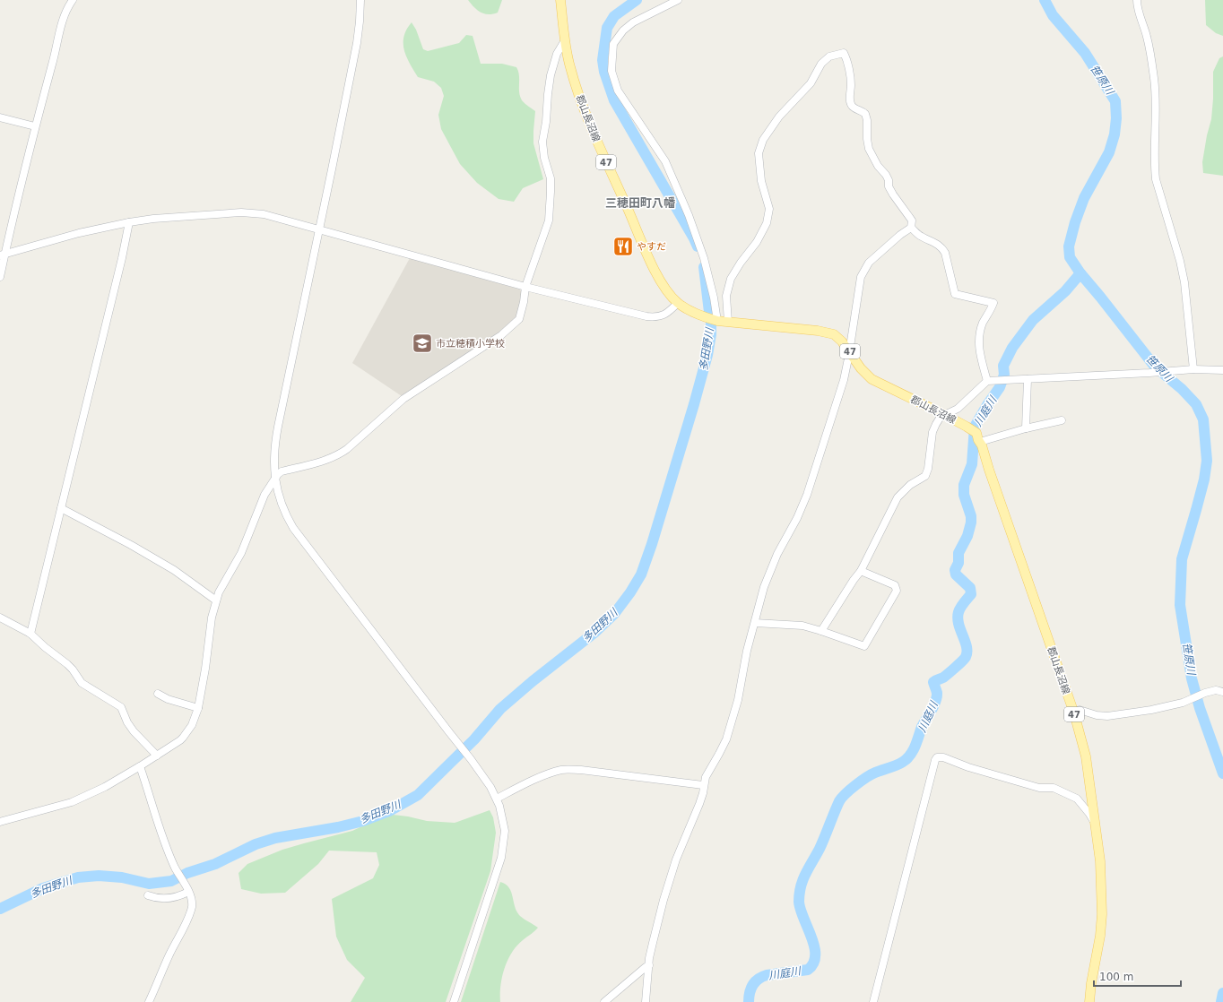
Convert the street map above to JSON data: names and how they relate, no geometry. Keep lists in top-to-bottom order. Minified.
{"streets":{"main road":["郡山長沼線","47"]},"districts":["三穂田町八幡"],"water":["笹原川","多田野川","川庭川"],"places":{"restaurant":["やすだ"],"school or university":["市立穂積小学校"]},"scale_bar":"100 m"}
